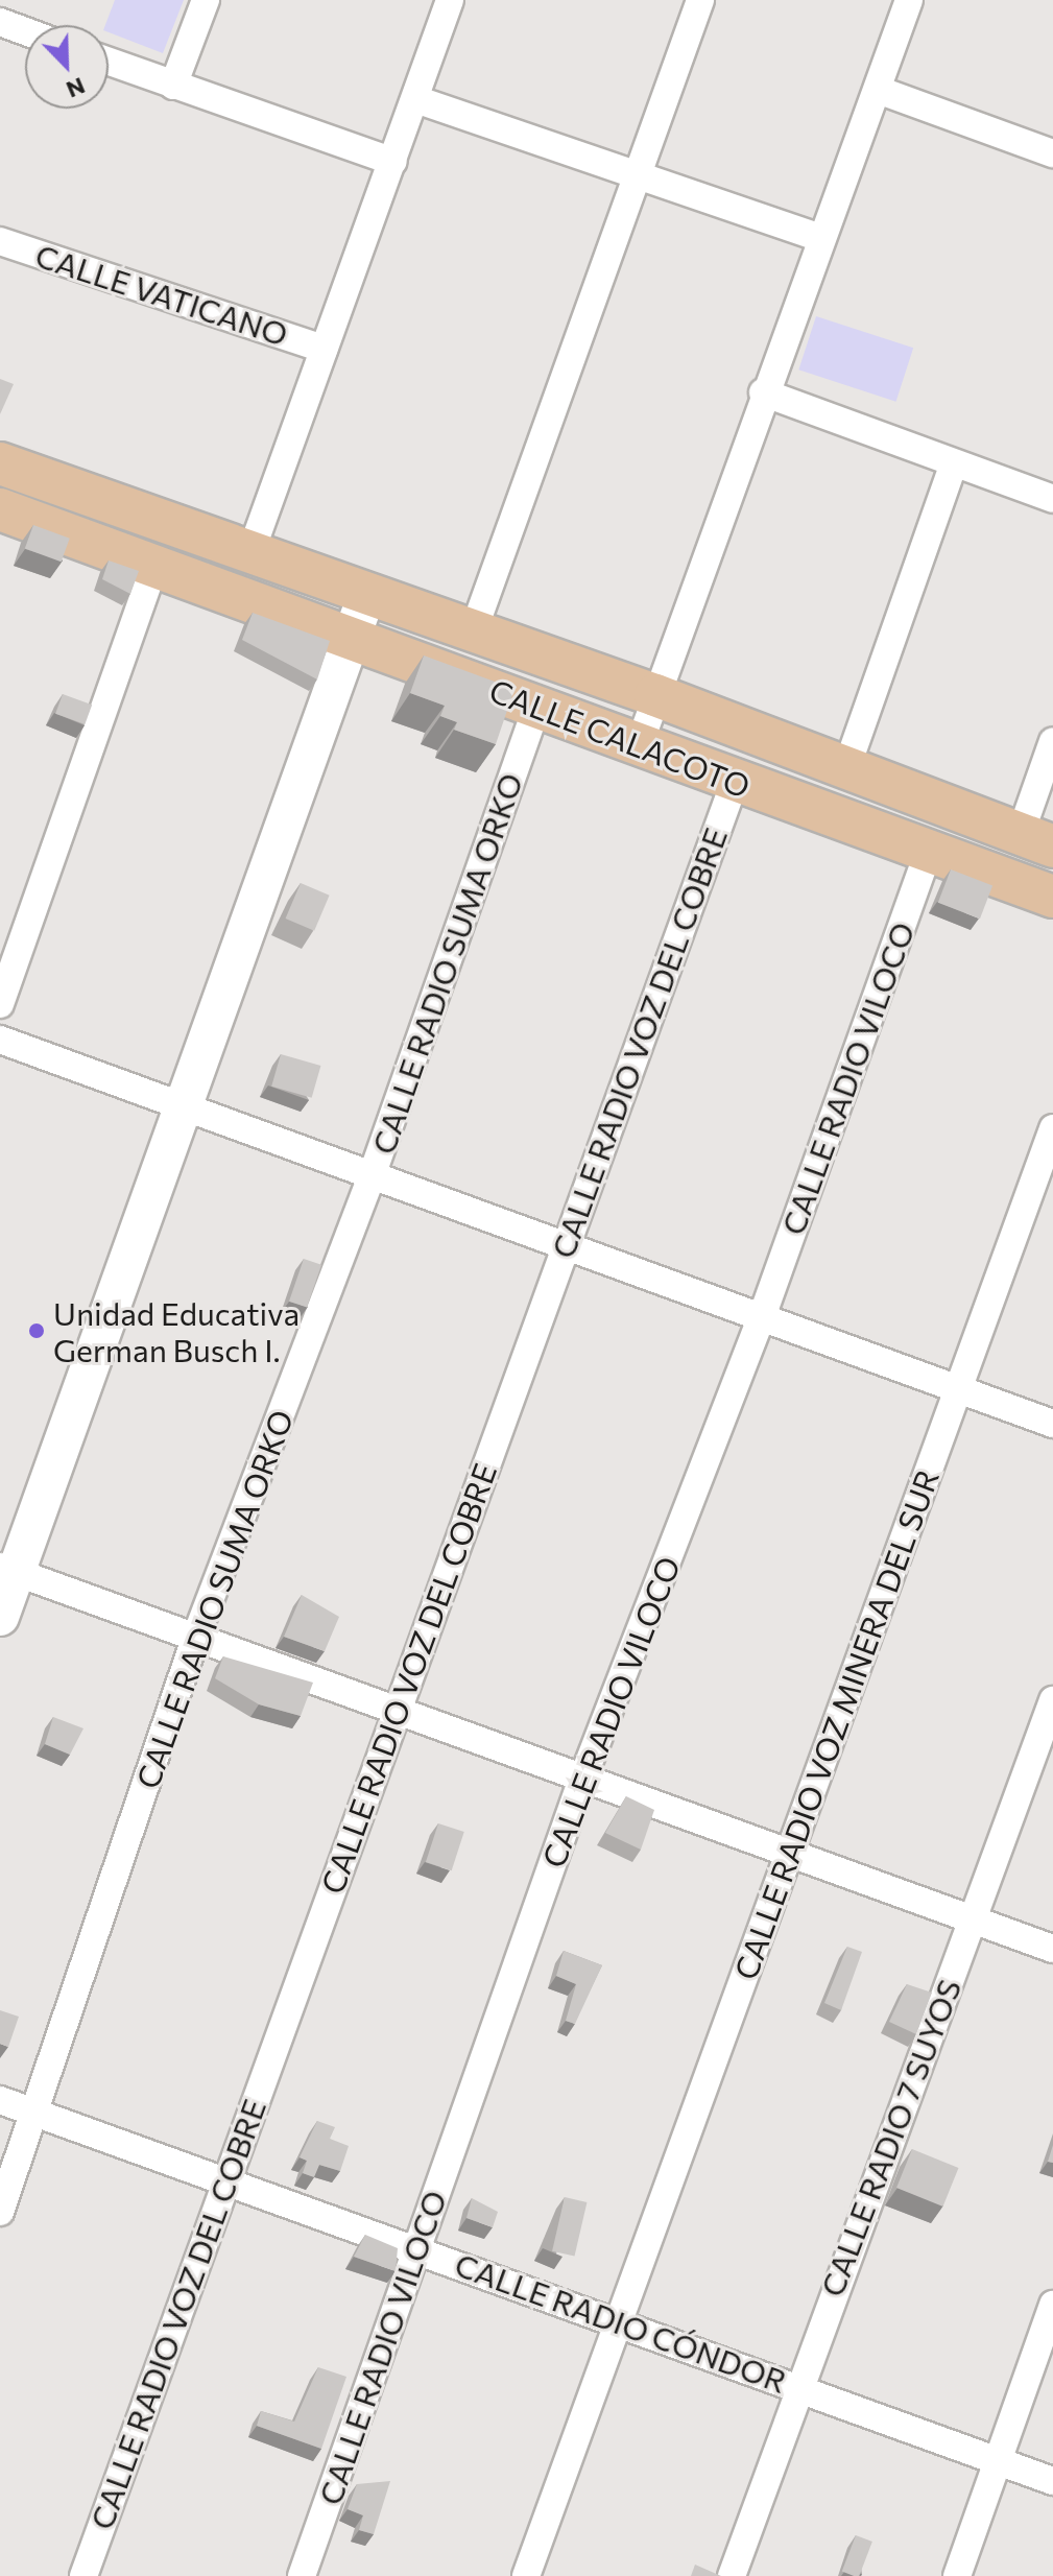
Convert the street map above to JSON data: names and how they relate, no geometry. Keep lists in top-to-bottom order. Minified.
{"streets":{"main road":["CALLE CALACOTO"],"street":["CALLE VATICANO","CALLE RADIO SUMA ORKO","CALLE RADIO VOZ DEL COBRE","CALLE RADIO VILOCO","CALLE RADIO VOZ MINERA DEL SUR","CALLE RADIO 7 SUYOS","CALLE RADIO CÓNDOR"]},"crossings":[["CALLE CALACOTO","CALLE RADIO SUMA ORKO"],["CALLE CALACOTO","CALLE RADIO VOZ DEL COBRE"],["CALLE CALACOTO","CALLE RADIO VILOCO"],["CALLE RADIO SUMA ORKO","CALLE RADIO CÓNDOR"],["CALLE RADIO VOZ DEL COBRE","CALLE RADIO CÓNDOR"],["CALLE RADIO VILOCO","CALLE RADIO CÓNDOR"],["CALLE RADIO VOZ MINERA DEL SUR","CALLE RADIO CÓNDOR"],["CALLE RADIO 7 SUYOS","CALLE RADIO CÓNDOR"]],"places":["Unidad Educativa German Busch I."],"north":"bottom right"}
